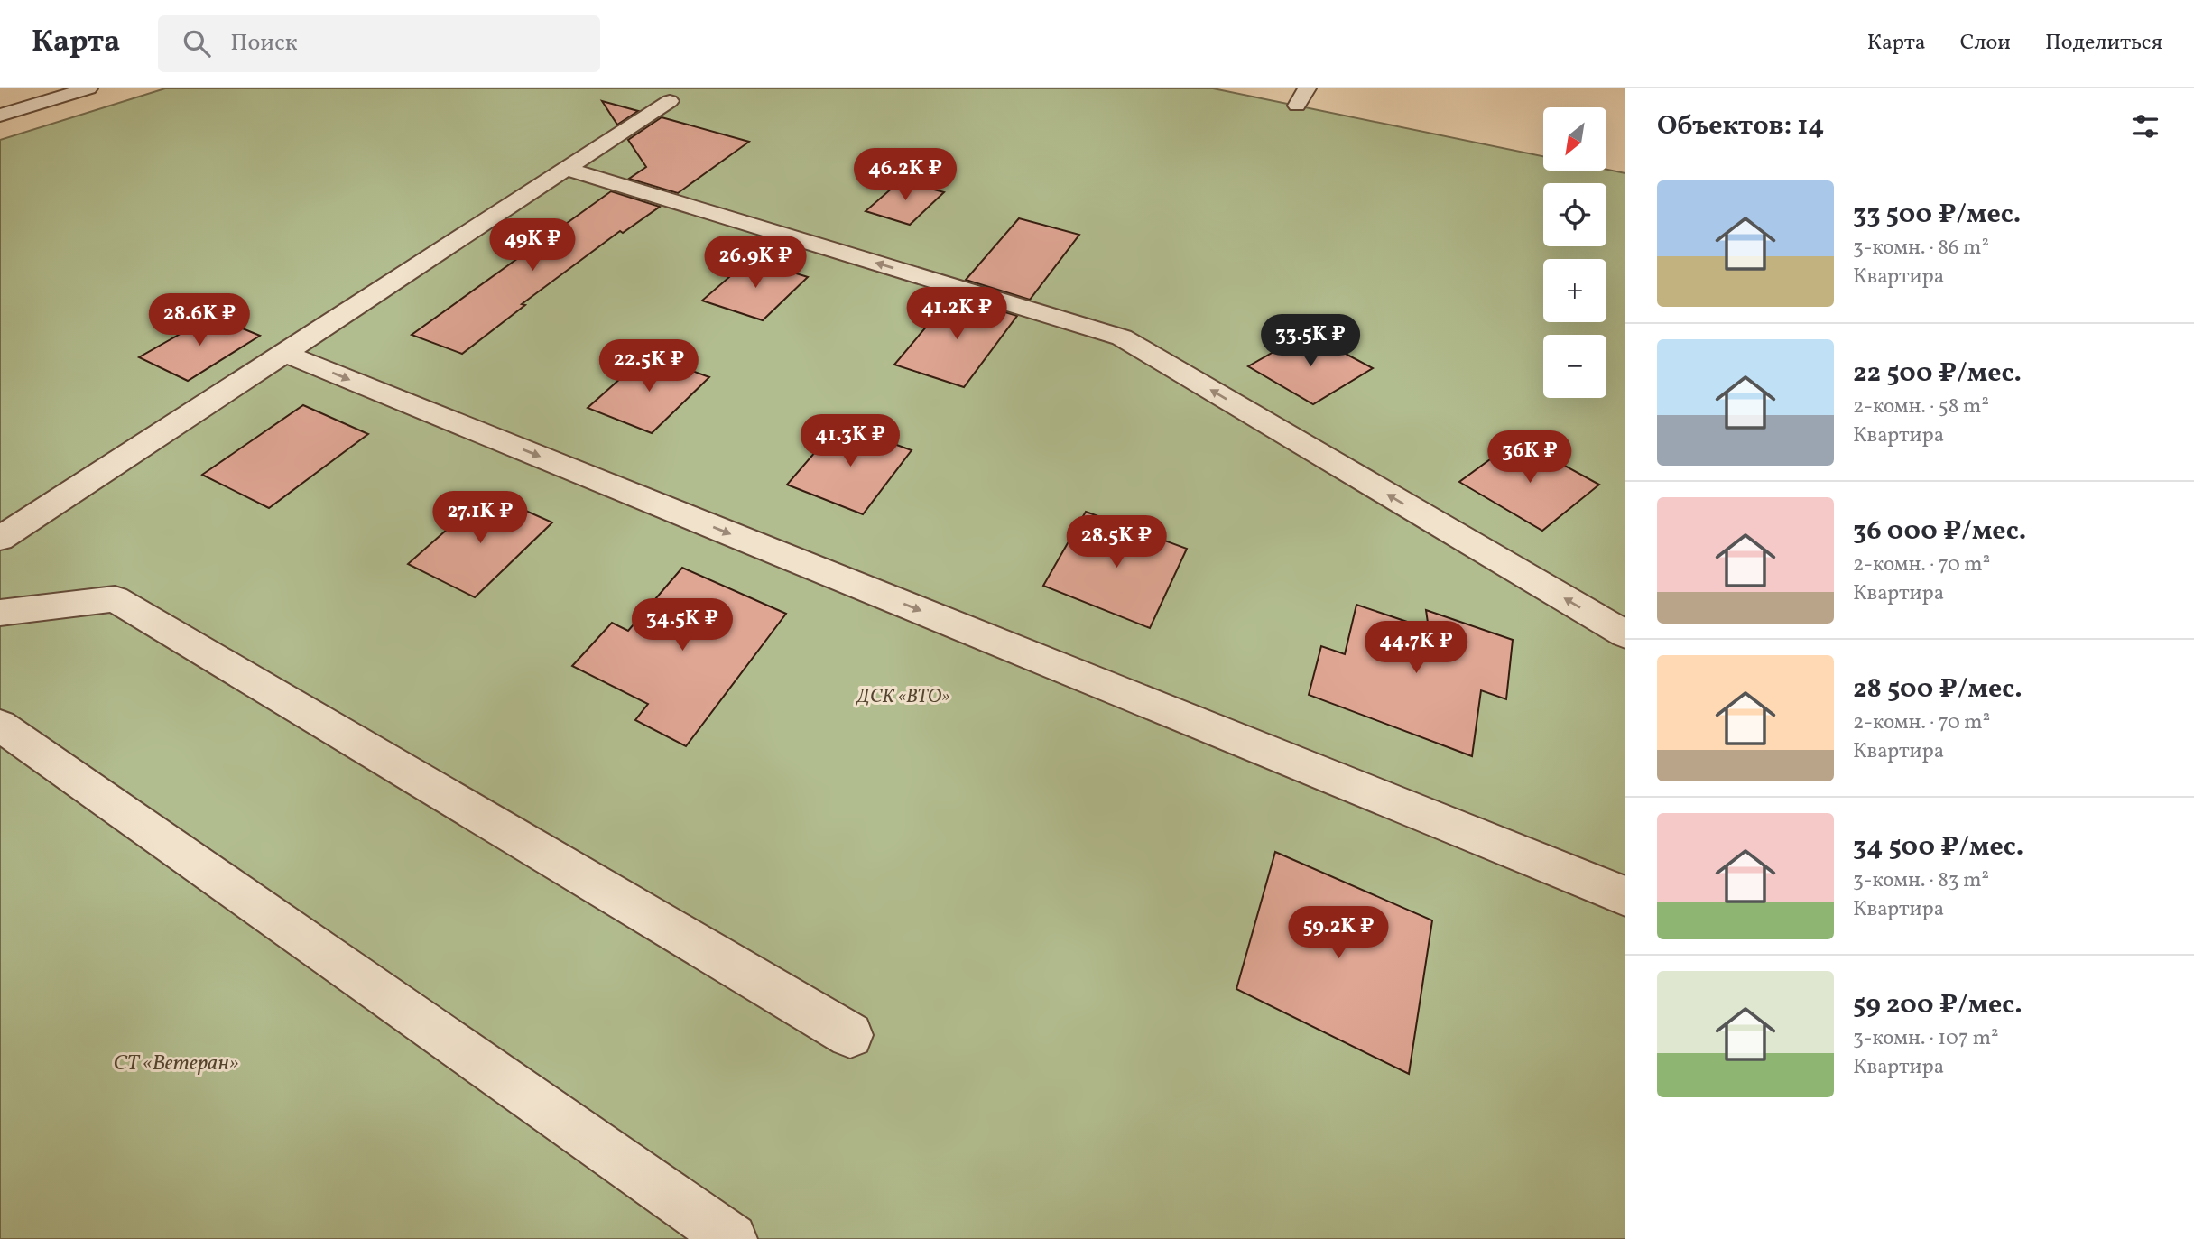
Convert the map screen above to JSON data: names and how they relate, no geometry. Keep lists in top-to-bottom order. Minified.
{"parks":["ДСК «ВТО»","СТ «Ветеран»"],"north":"bottom left","page":{"header":"Карта","search":"Поиск","nav":["Карта","Слои","Поделиться"],"heading":"Объектов: 14","map_buttons":["+","−"],"price":["46.2K ₽","49K ₽","26.9K ₽","41.2K ₽","28.6K ₽","33.5K ₽","22.5K ₽","41.3K ₽","36K ₽","27.1K ₽","28.5K ₽","34.5K ₽","44.7K ₽","59.2K ₽"],"list":[{"name":"33 500 ₽/мес.","note":"3-комн. · 86 m² · Квартира"},{"name":"22 500 ₽/мес.","note":"2-комн. · 58 m² · Квартира"},{"name":"36 000 ₽/мес.","note":"2-комн. · 70 m² · Квартира"},{"name":"28 500 ₽/мес.","note":"2-комн. · 70 m² · Квартира"},{"name":"34 500 ₽/мес.","note":"3-комн. · 83 m² · Квартира"},{"name":"59 200 ₽/мес.","note":"3-комн. · 107 m² · Квартира"}]}}
